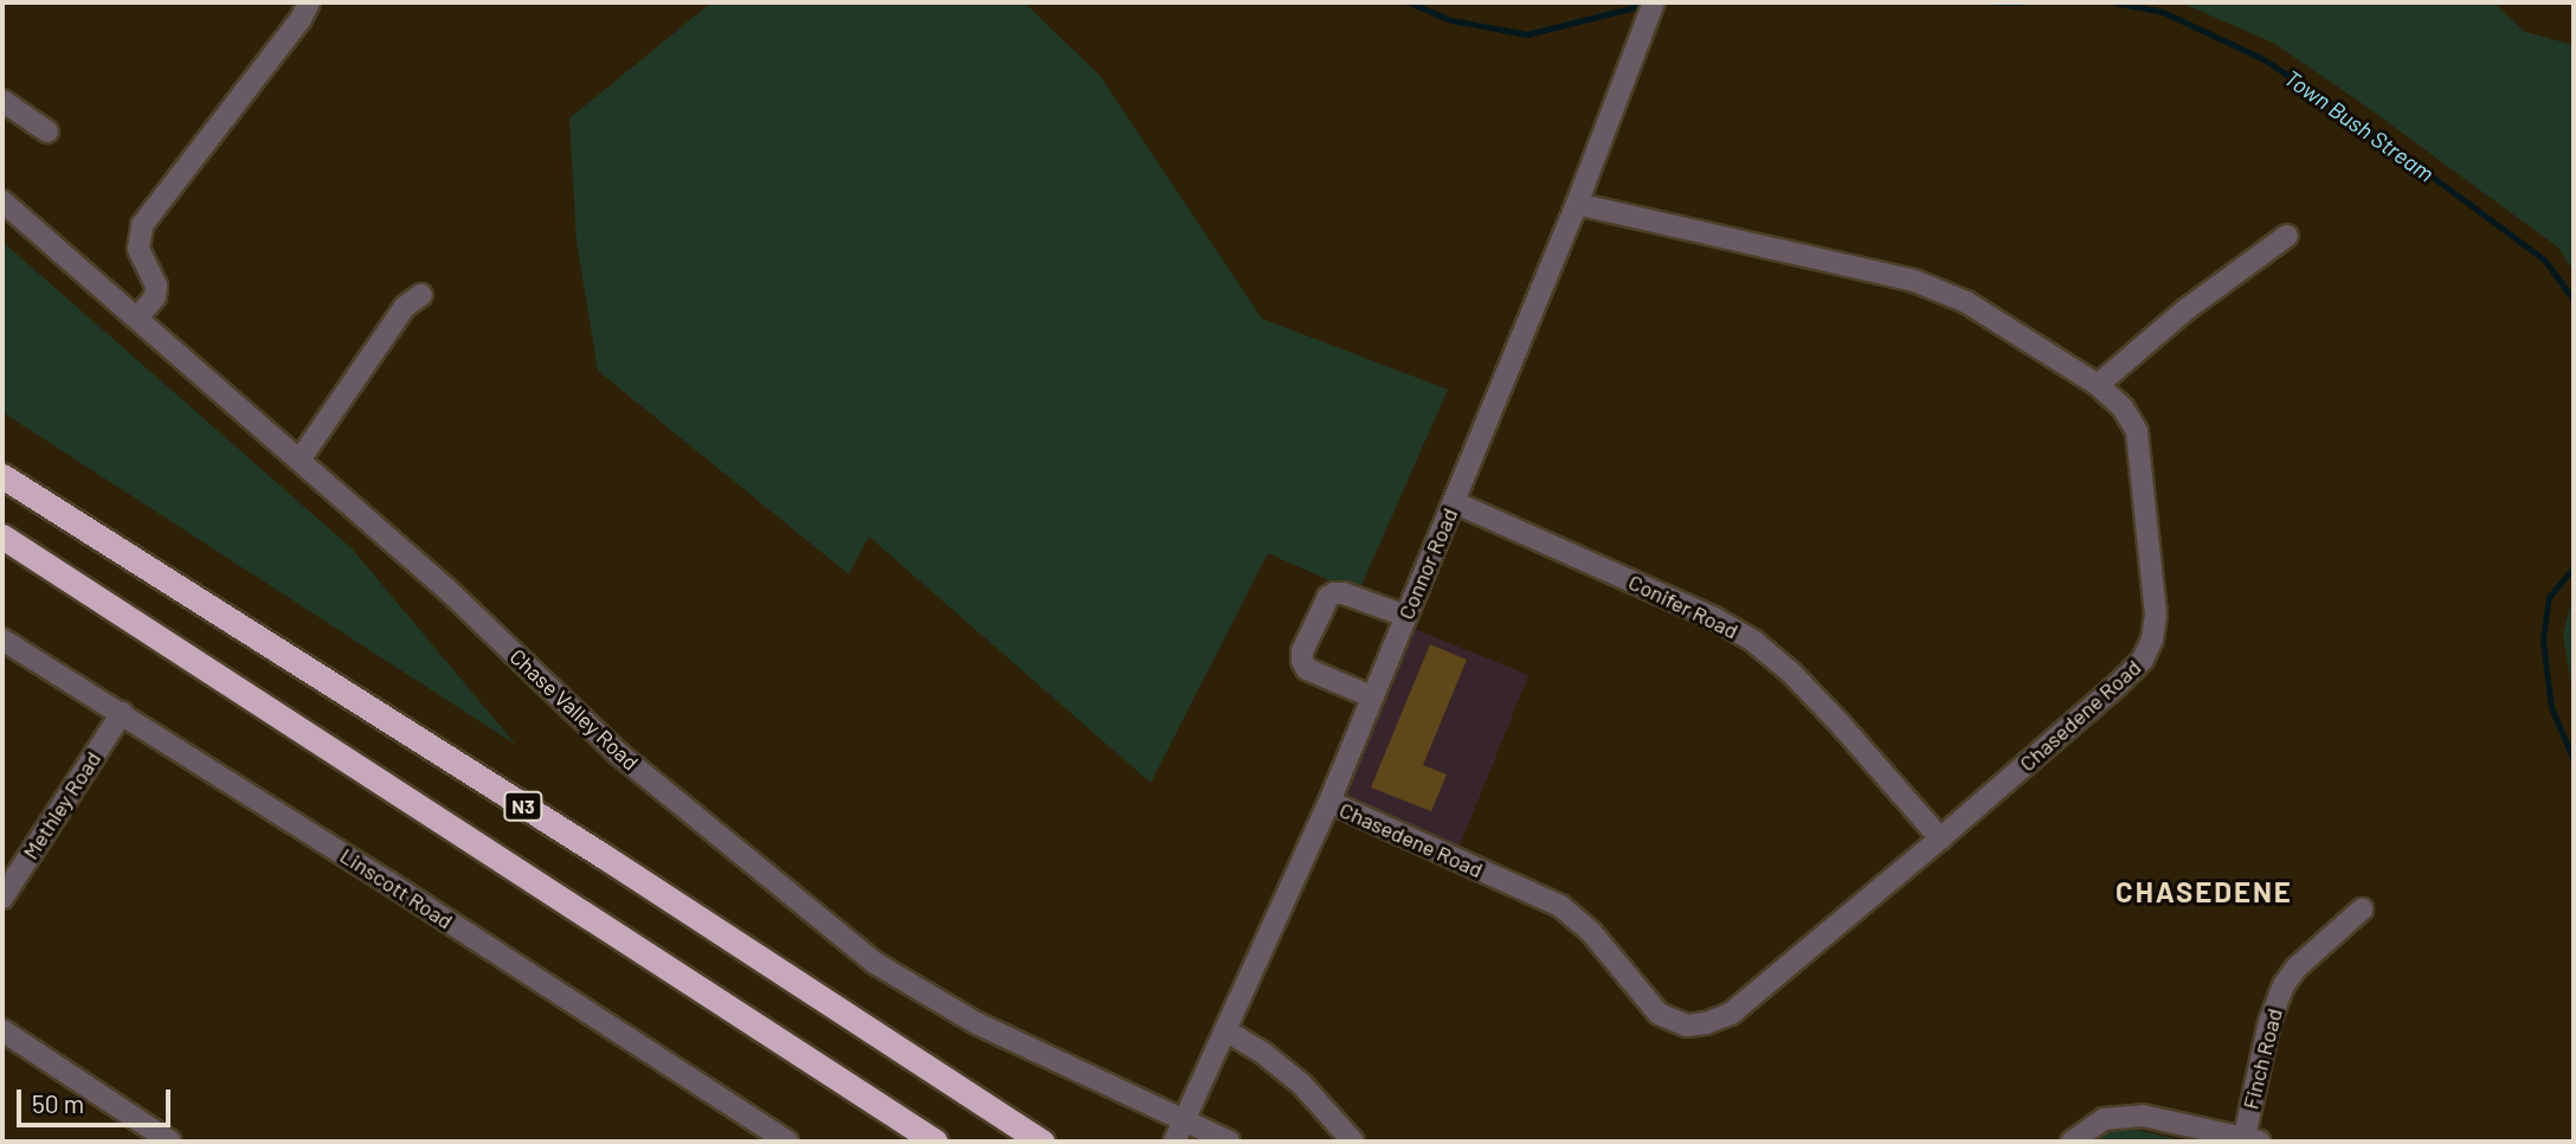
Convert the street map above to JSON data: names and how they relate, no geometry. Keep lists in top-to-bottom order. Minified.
{"streets":{"highway":["N3"],"street":["Connor Road","Conifer Road","Chase Valley Road","Chasedene Road","Methley Road","Linscott Road","Finch Road"]},"crossings":[["Connor Road","Conifer Road"],["Connor Road","Chase Valley Road"],["Connor Road","Chasedene Road"],["Conifer Road","Chasedene Road"],["Methley Road","Linscott Road"]],"districts":["CHASEDENE"],"water":["Town Bush Stream"],"scale_bar":"50 m"}
